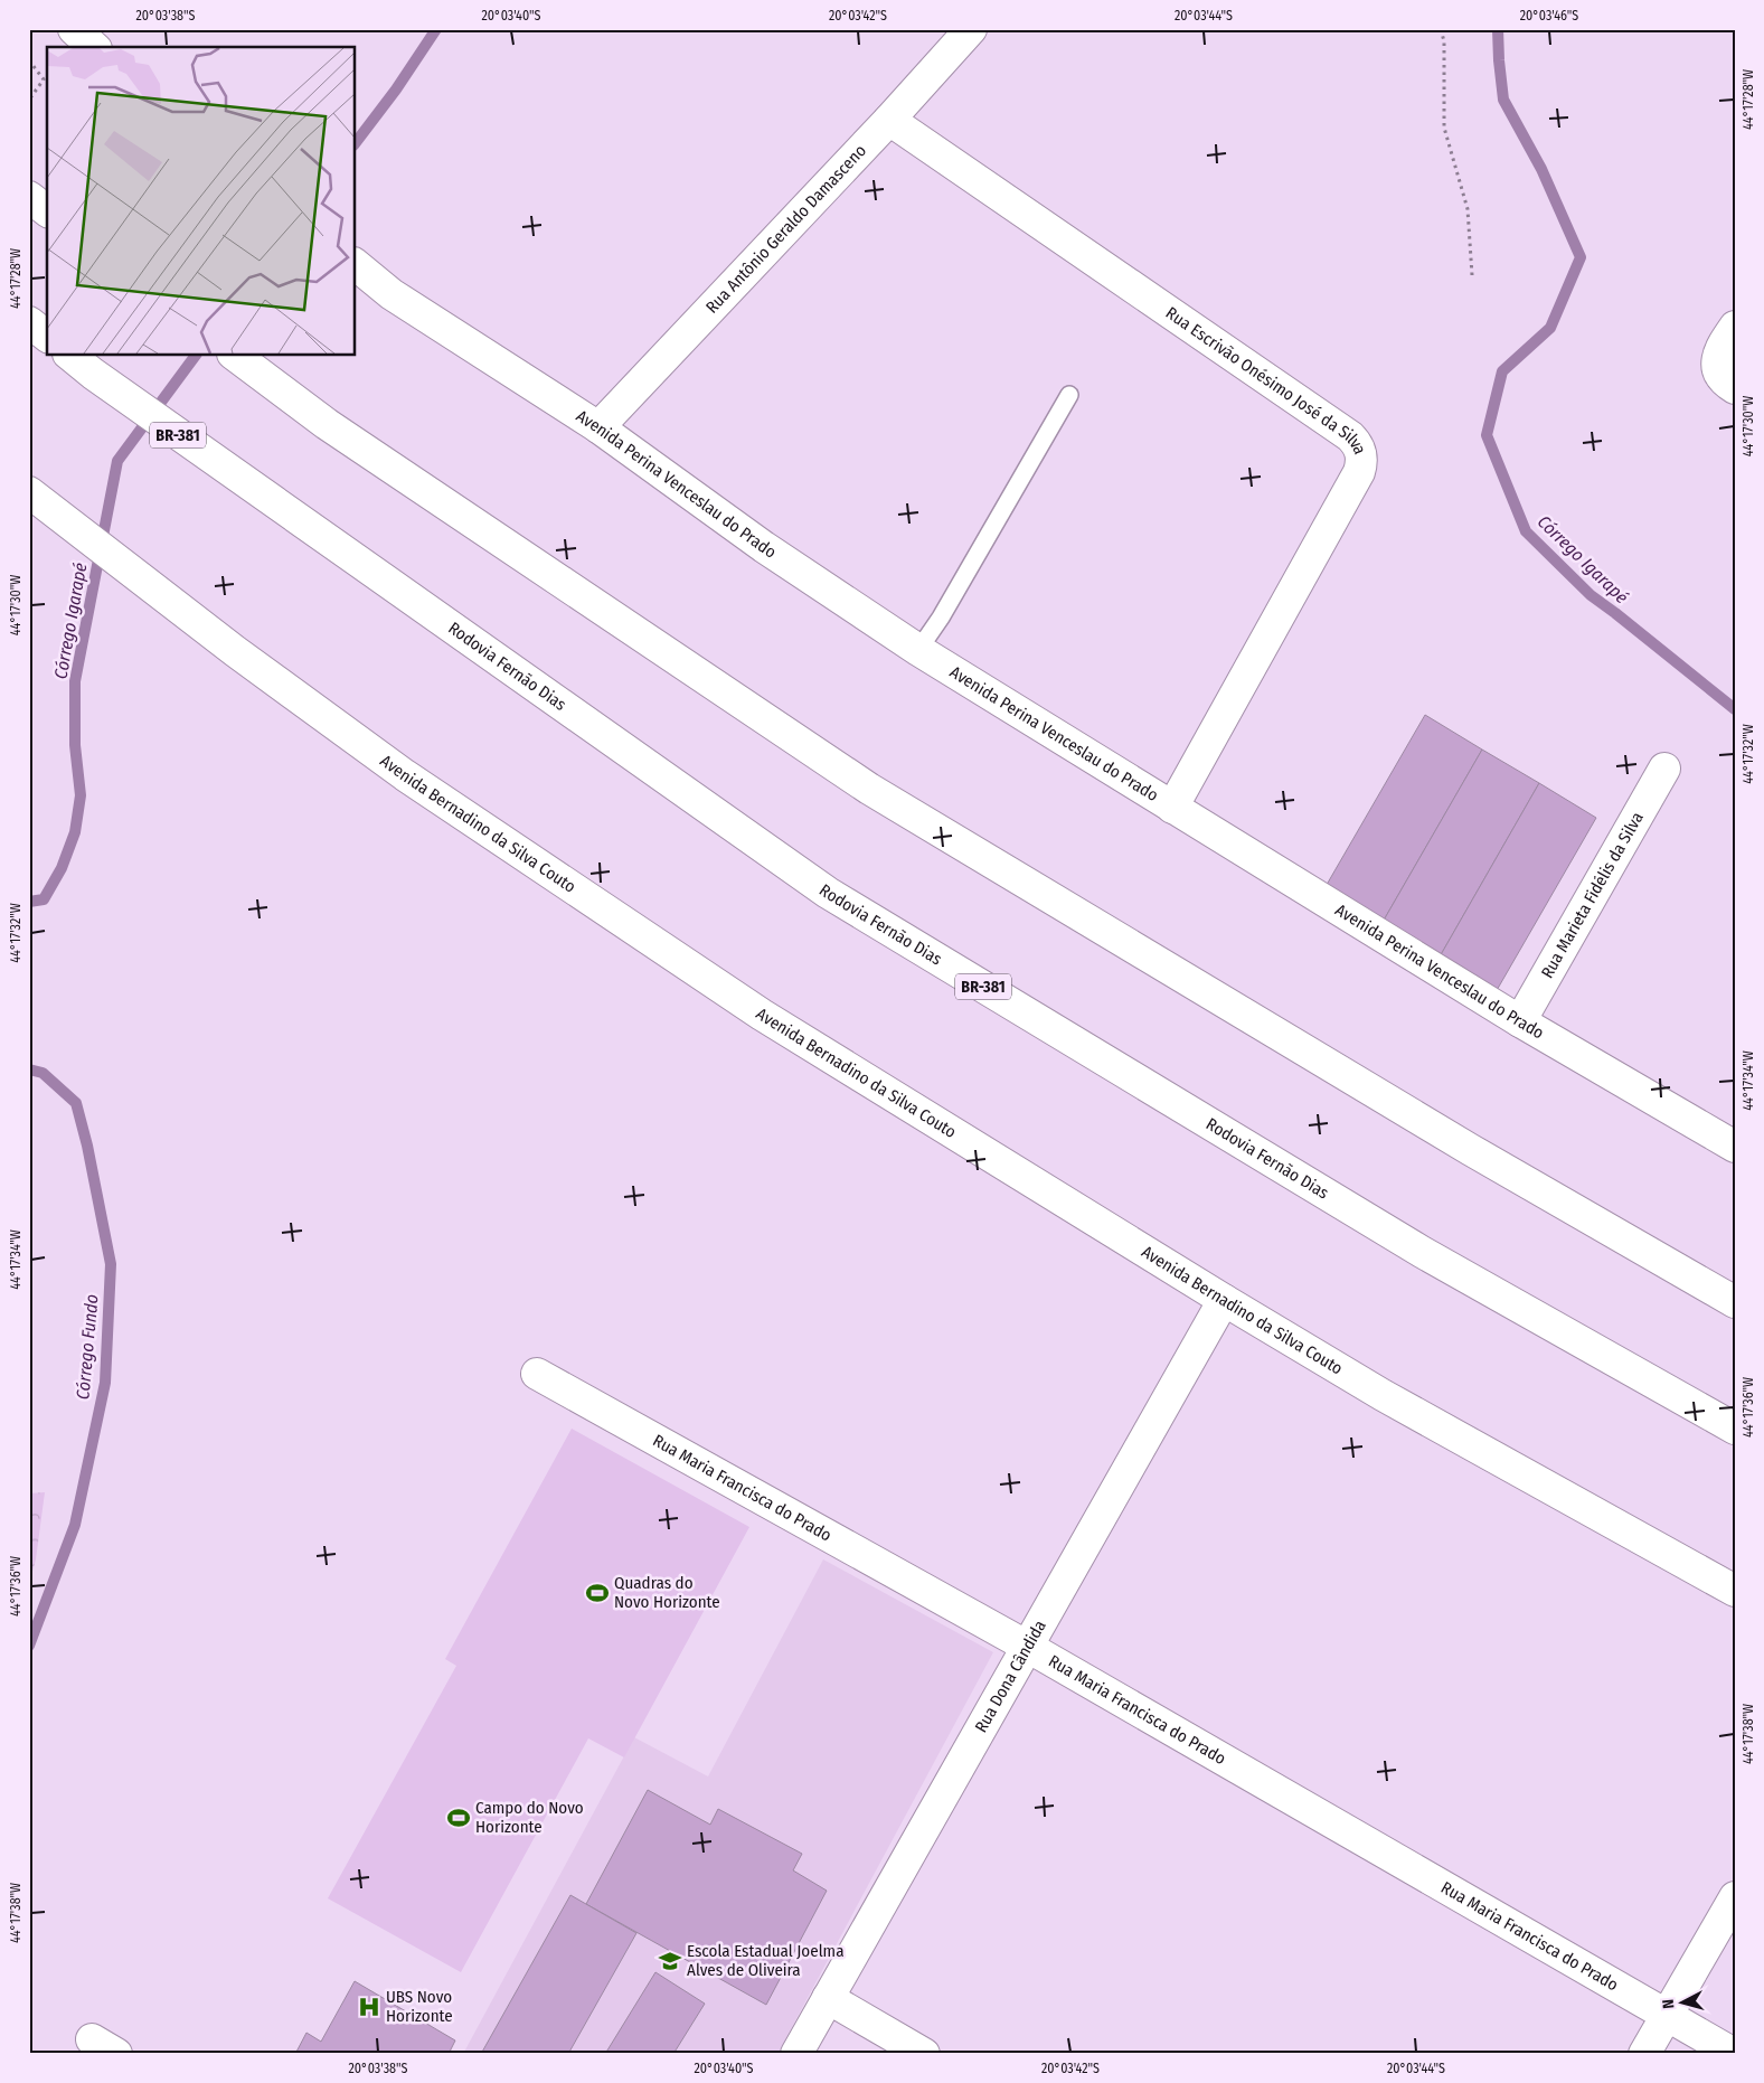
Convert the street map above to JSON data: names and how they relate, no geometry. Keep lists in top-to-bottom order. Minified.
{"streets":{"main road":["Rua Antônio Geraldo Damasceno","Rua Escrivão Onésimo José da Silva","BR-381","Avenida Perina Venceslau do Prado","Rodovia Fernão Dias","Avenida Bernadino da Silva Couto","Rua Marieta Fidélis da Silva","Rua Maria Francisca do Prado","Rua Dona Cândida"]},"crossings":[["Rua Antônio Geraldo Damasceno","Rua Escrivão Onésimo José da Silva"],["Rua Antônio Geraldo Damasceno","Avenida Perina Venceslau do Prado"],["Rua Escrivão Onésimo José da Silva","Avenida Perina Venceslau do Prado"],["Avenida Perina Venceslau do Prado","Rua Marieta Fidélis da Silva"],["Avenida Bernadino da Silva Couto","Rua Dona Cândida"],["Rua Maria Francisca do Prado","Rua Dona Cândida"]],"water":["Córrego Igarapé","Córrego Fundo"],"places":{"sports":["Quadras do Novo Horizonte","Campo do Novo Horizonte"],"school or university":["Escola Estadual Joelma Alves de Oliveira"],"hospital":["UBS Novo Horizonte"]},"north":"left","coordinates":["20°03'38\"S","20°03'40\"S","20°03'42\"S","20°03'44\"S","20°03'46\"S","44°17'28\"W","44°17'30\"W","44°17'32\"W","44°17'34\"W","44°17'36\"W","44°17'38\"W"]}
